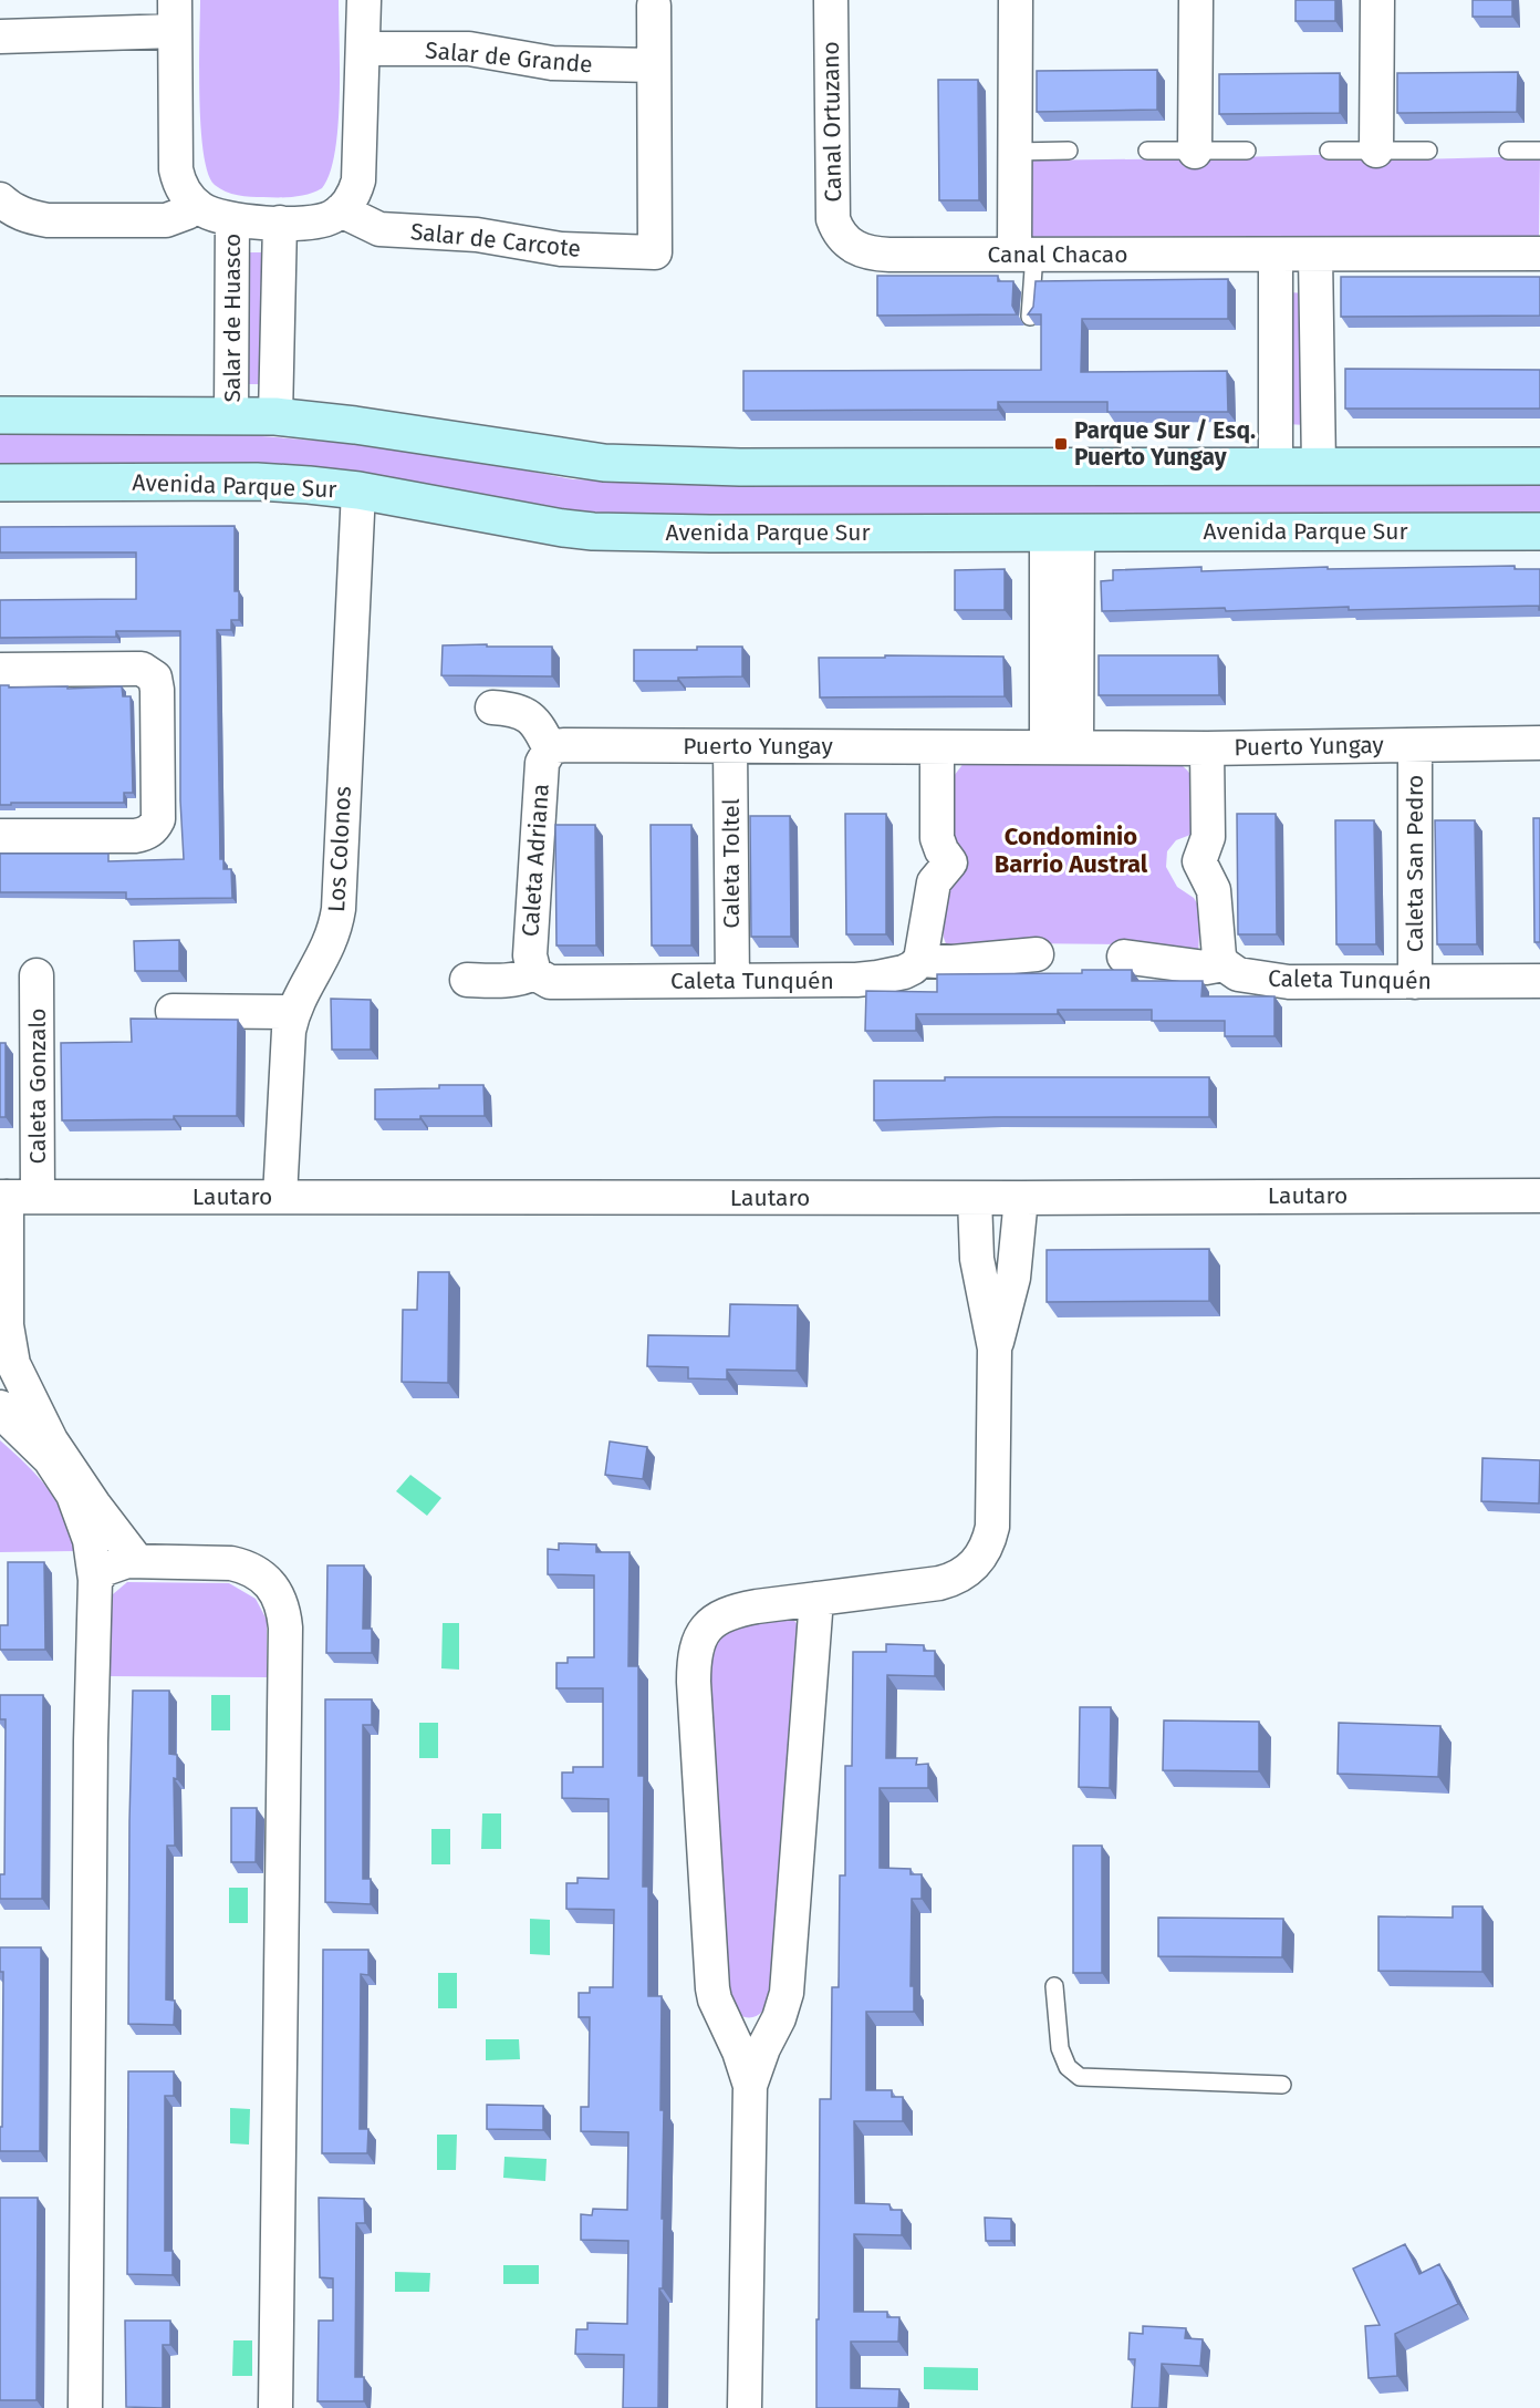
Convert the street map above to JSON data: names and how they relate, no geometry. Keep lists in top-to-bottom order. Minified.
{"streets":{"street":["Salar de Grande","Canal Ortuzano","Salar de Carcote","Canal Chacao","Salar de Huasco","Avenida Parque Sur","Puerto Yungay","Los Colonos","Caleta Adriana","Caleta Toltel","Caleta San Pedro","Caleta Tunquén","Caleta Gonzalo","Lautaro"]},"crossings":[["Salar de Grande","Salar de Carcote"],["Canal Ortuzano","Canal Chacao"],["Avenida Parque Sur","Los Colonos"],["Puerto Yungay","Caleta Adriana"],["Puerto Yungay","Caleta Toltel"],["Puerto Yungay","Caleta San Pedro"],["Los Colonos","Lautaro"],["Caleta Adriana","Caleta Tunquén"],["Caleta Toltel","Caleta Tunquén"],["Caleta San Pedro","Caleta Tunquén"],["Caleta Gonzalo","Lautaro"]],"districts":["Condominio Barrio Austral"],"places":{"transit":["Parque Sur / Esq. Puerto Yungay"]}}
